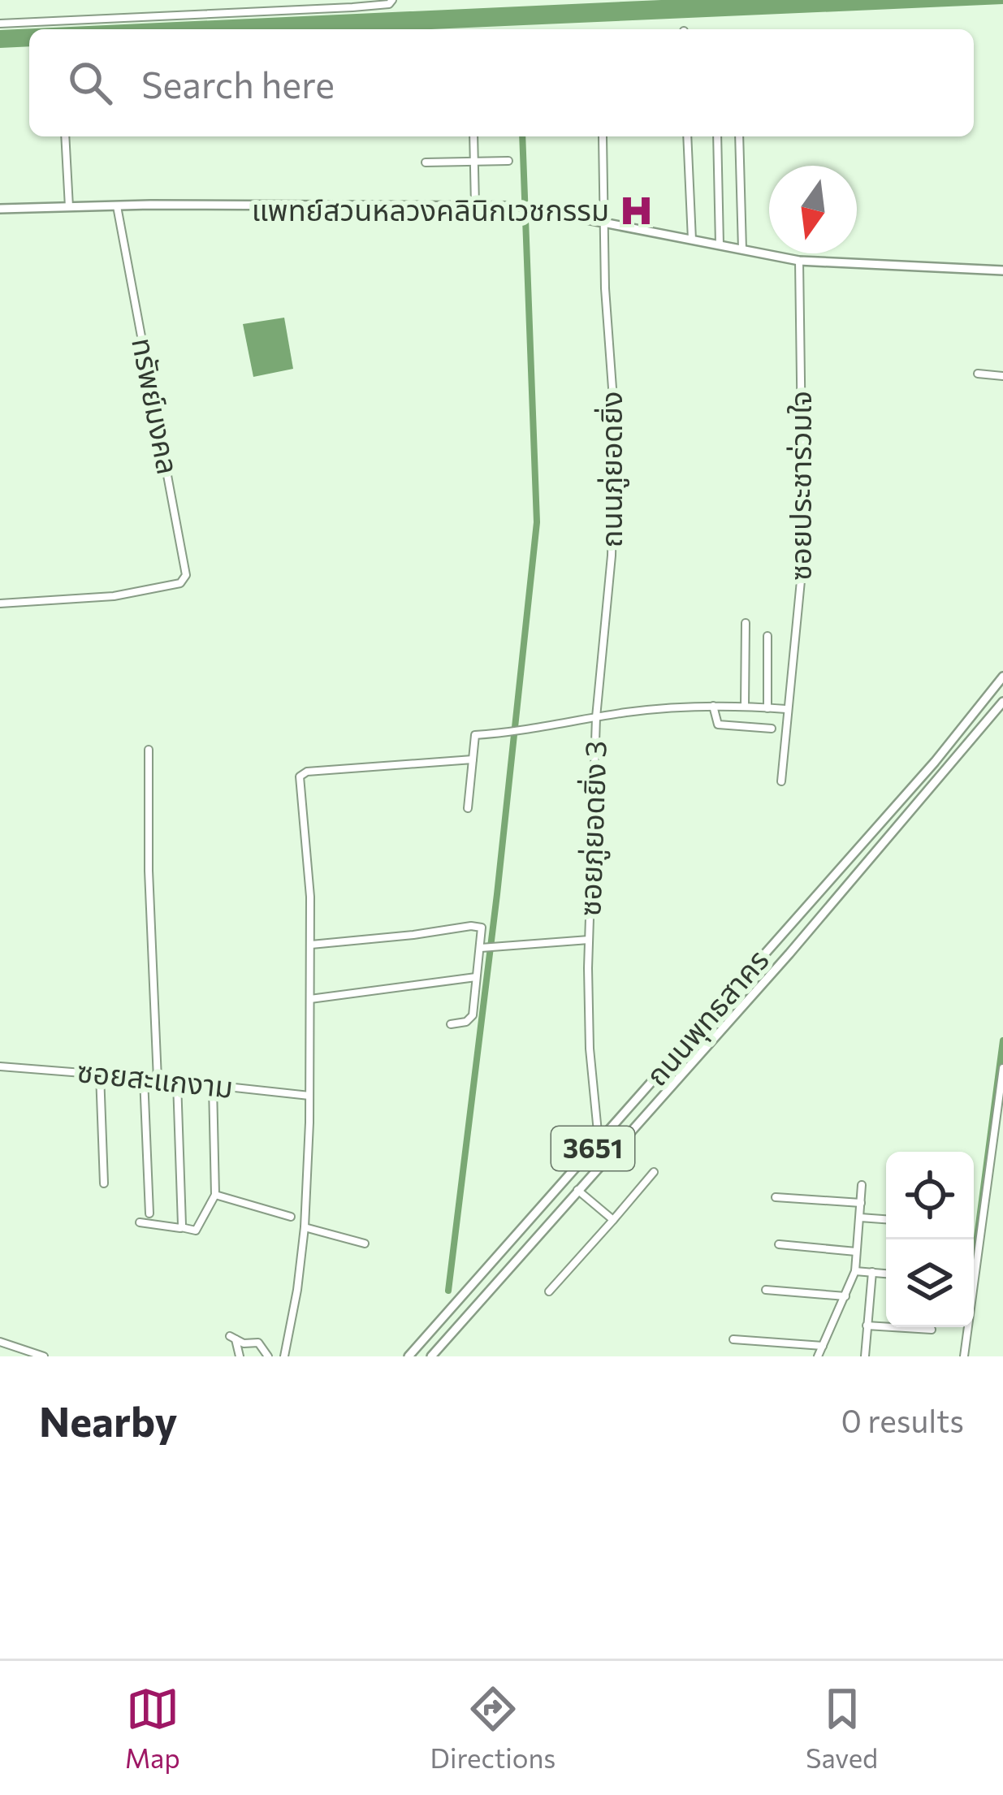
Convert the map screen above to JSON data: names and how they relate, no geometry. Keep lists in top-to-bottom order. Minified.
{"streets":{"main road":["ถนนพุทธสาคร","3651"],"street":["ทรัพย์มงคล","ถนนภู่ยอดยิ่ง","ซอยประชาร่วมใจ","ซอยภู่ยอดยิ่ง 3","ซอยสะแกงาม"]},"crossings":[["ถนนภู่ยอดยิ่ง","ซอยภู่ยอดยิ่ง 3"],["ซอยภู่ยอดยิ่ง 3","ถนนพุทธสาคร"]],"places":{"hospital":["แพทย์สวนหลวงคลินิกเวชกรรม"]},"north":"bottom","page":{"search":"Search here","heading":["Nearby","0 results"],"nav":["Map","Directions","Saved"]}}
